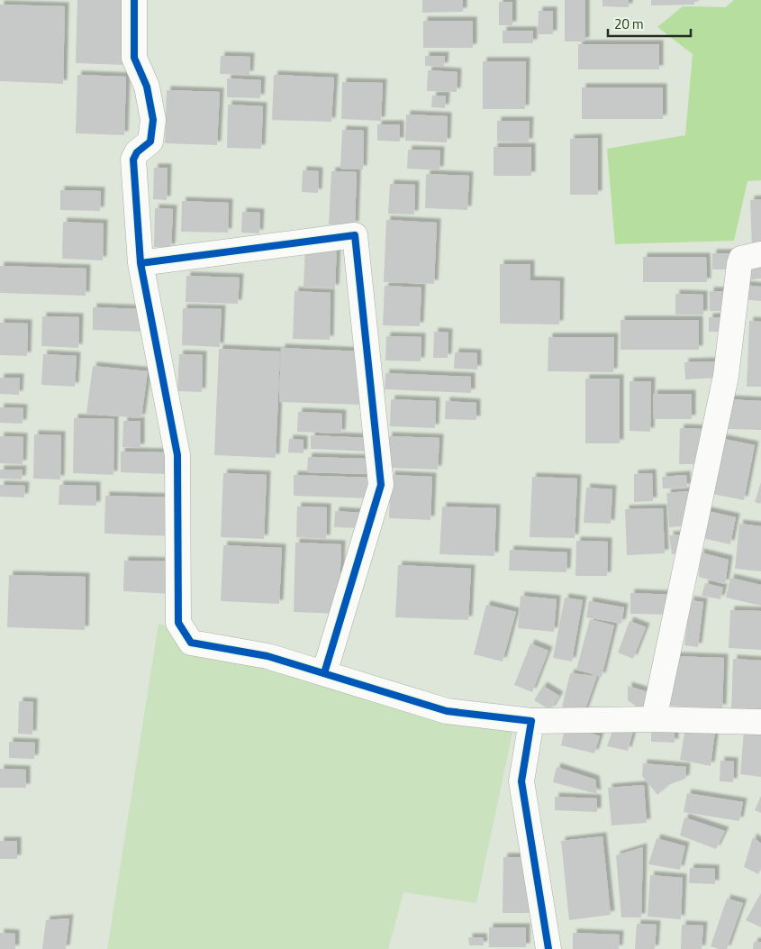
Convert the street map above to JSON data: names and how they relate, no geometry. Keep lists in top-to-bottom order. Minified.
{"scale_bar":"20 m"}
